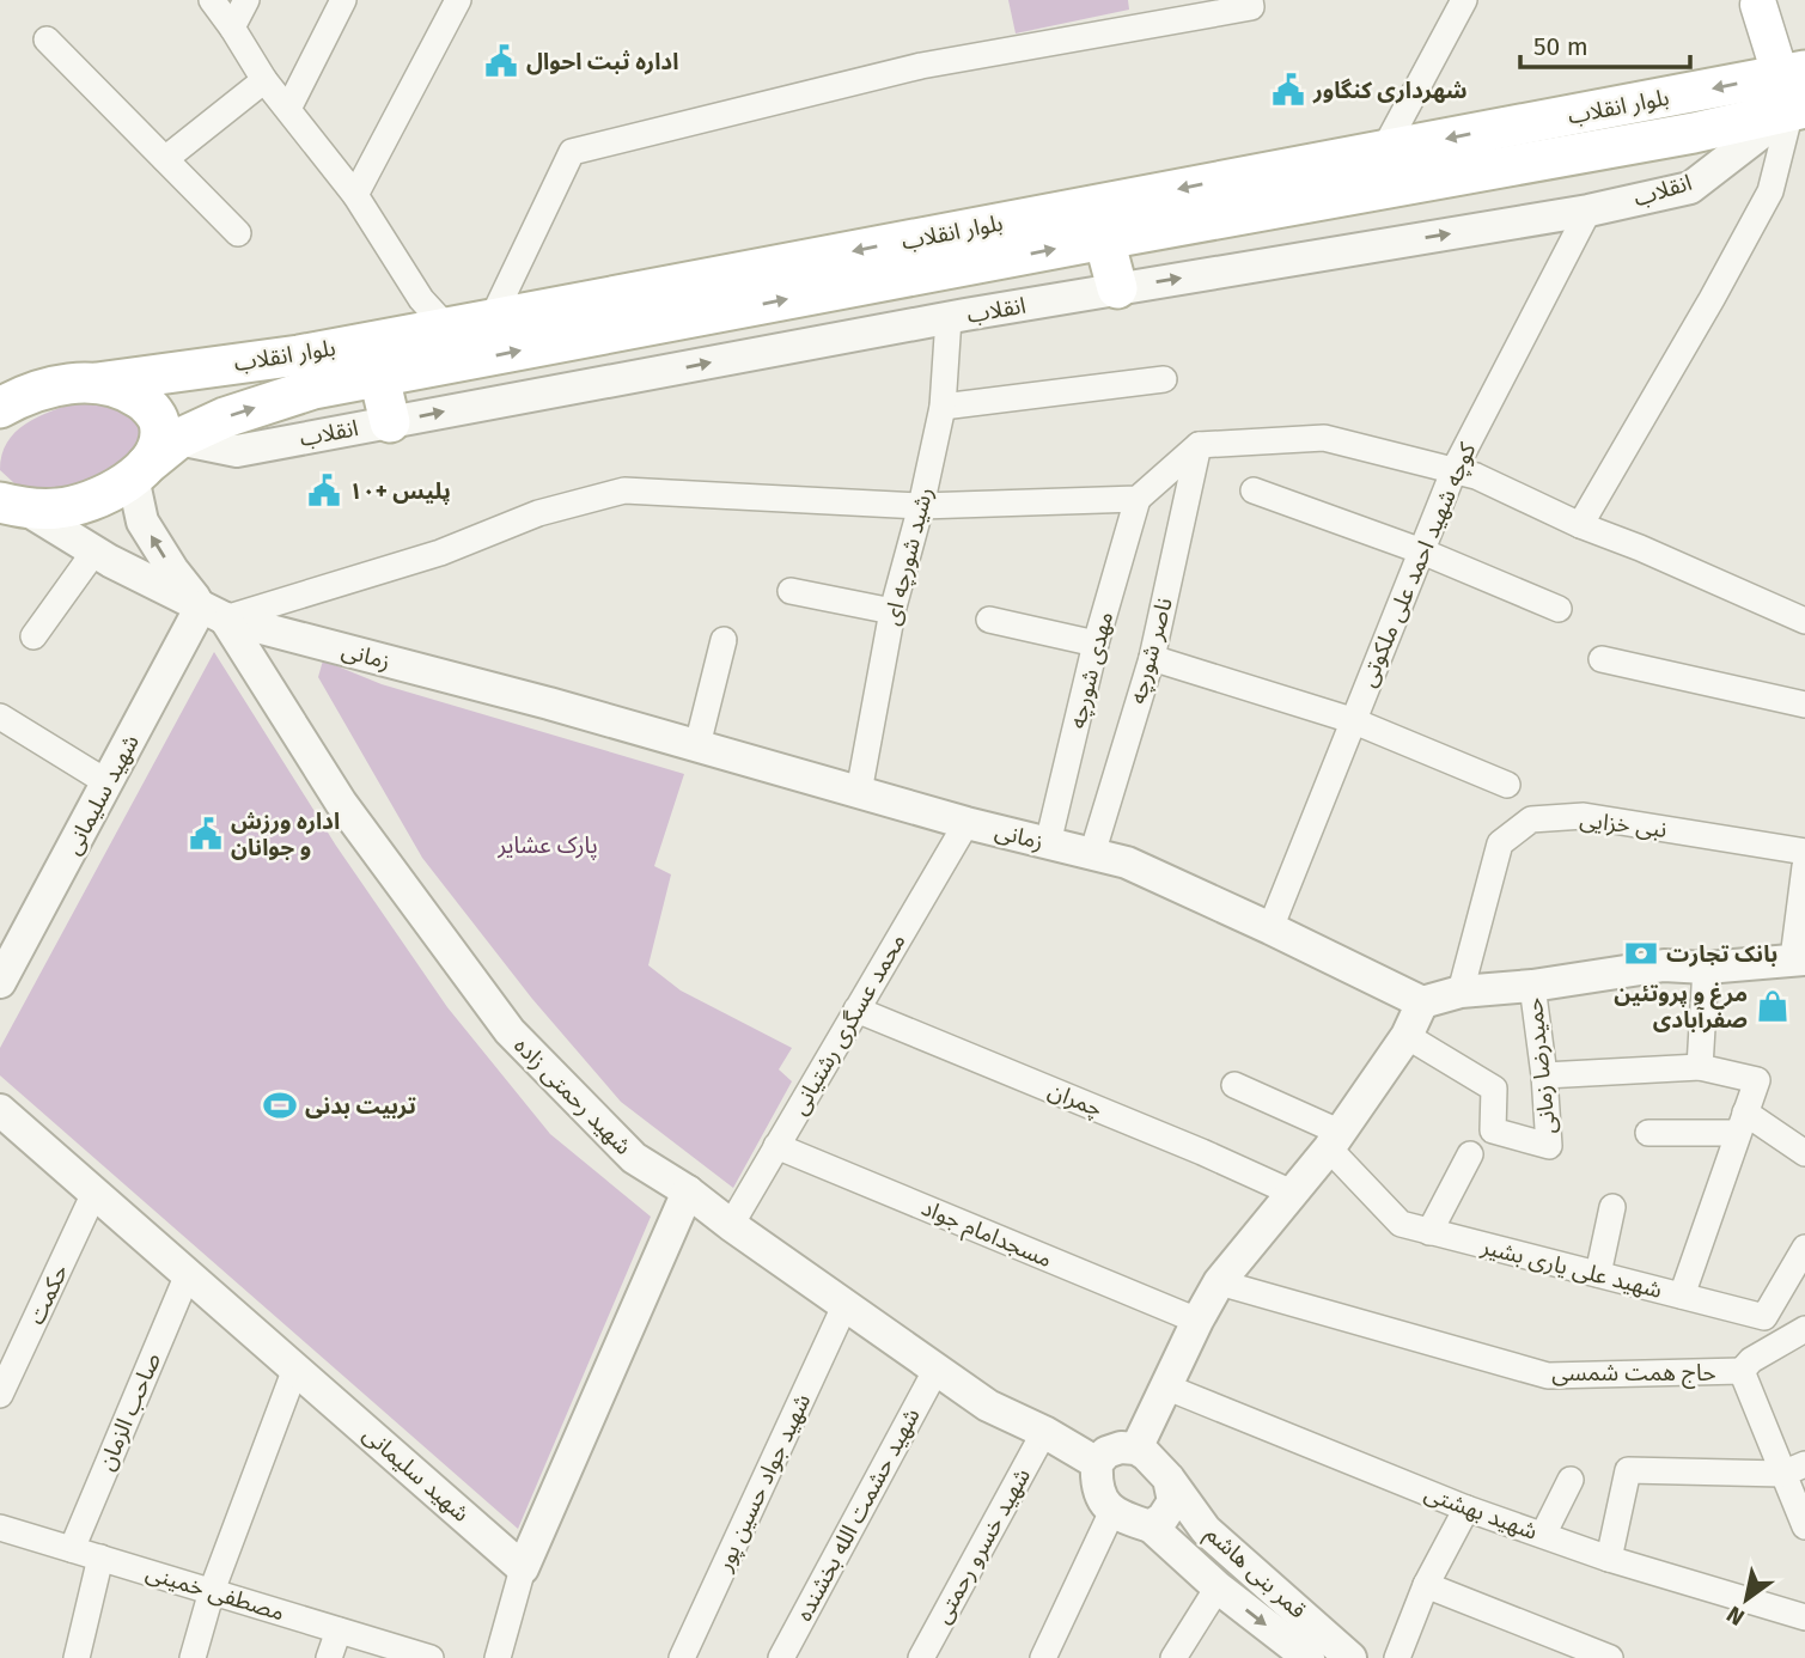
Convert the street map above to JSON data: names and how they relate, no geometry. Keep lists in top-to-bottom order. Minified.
{"streets":{"main road":["بلوار انقلاب"],"street":["انقلاب","رشید شورچه ای","کوچه شهید احمد علی ملکوتی","ناصر شورچه","زمانی","مهدی شورچه","شهید سلیمانی","نبی خزایی","محمد عسگری رشتیانی","حمیدرضا زمانی","شهید رحمتی زاده","چمران","مسجدامام جواد","شهید علی یاری بشیر","حکمت","حاج همت شمسی","صاحب الزمان","شهید جواد حسین پور","شهید بهشتی","شهید حشمت الله بخشنده","شهید خسرو رحمتی","قمر بنی هاشم","مصطفی خمینی"]},"crossings":[["بلوار انقلاب","انقلاب"],["بلوار انقلاب","زمانی"],["بلوار انقلاب","شهید رحمتی زاده"],["انقلاب","رشید شورچه ای"],["انقلاب","کوچه شهید احمد علی ملکوتی"],["رشید شورچه ای","زمانی"],["کوچه شهید احمد علی ملکوتی","زمانی"],["ناصر شورچه","زمانی"],["زمانی","مهدی شورچه"],["زمانی","شهید سلیمانی"],["زمانی","محمد عسگری رشتیانی"],["زمانی","شهید رحمتی زاده"],["شهید سلیمانی","شهید رحمتی زاده"],["شهید سلیمانی","حکمت"],["شهید سلیمانی","صاحب الزمان"],["محمد عسگری رشتیانی","شهید رحمتی زاده"],["محمد عسگری رشتیانی","چمران"],["محمد عسگری رشتیانی","مسجدامام جواد"],["شهید رحمتی زاده","شهید جواد حسین پور"],["شهید رحمتی زاده","شهید حشمت الله بخشنده"],["شهید رحمتی زاده","شهید خسرو رحمتی"],["شهید رحمتی زاده","قمر بنی هاشم"],["صاحب الزمان","مصطفی خمینی"]],"parks":["پارک عشایر"],"places":{"public building":["اداره ثبت احوال","شهرداری کنگاور","پلیس +۱۰","اداره ورزش و جوانان"],"bank":["بانک تجارت"],"shop":["مرغ و پروتئین صفرآبادی"],"sports":["تربیت بدنی"]},"scale_bar":"50 m","north":"bottom left"}
